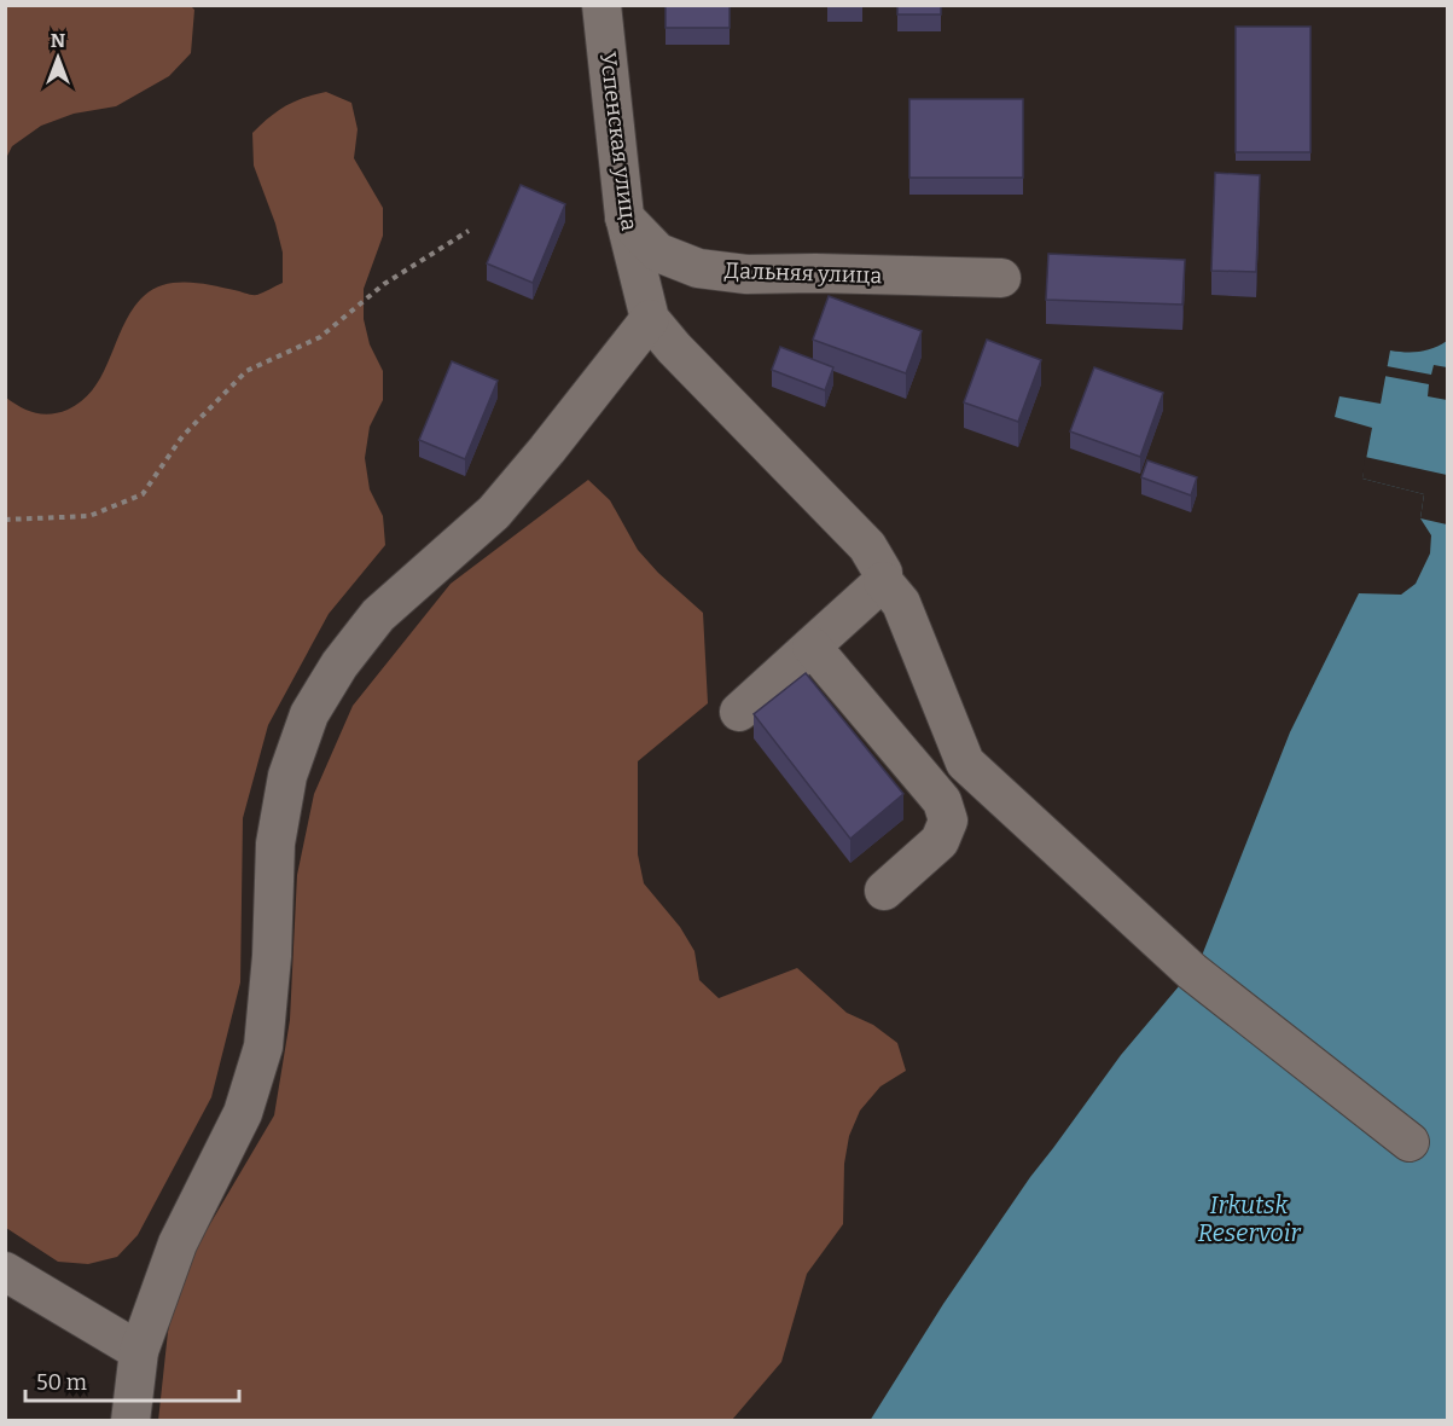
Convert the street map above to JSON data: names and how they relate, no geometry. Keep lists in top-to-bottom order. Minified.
{"streets":{"street":["Успенская улица","Дальняя улица"]},"crossings":[["Успенская улица","Дальняя улица"]],"water":["Irkutsk Reservoir"],"scale_bar":"50 m","north":"top"}
